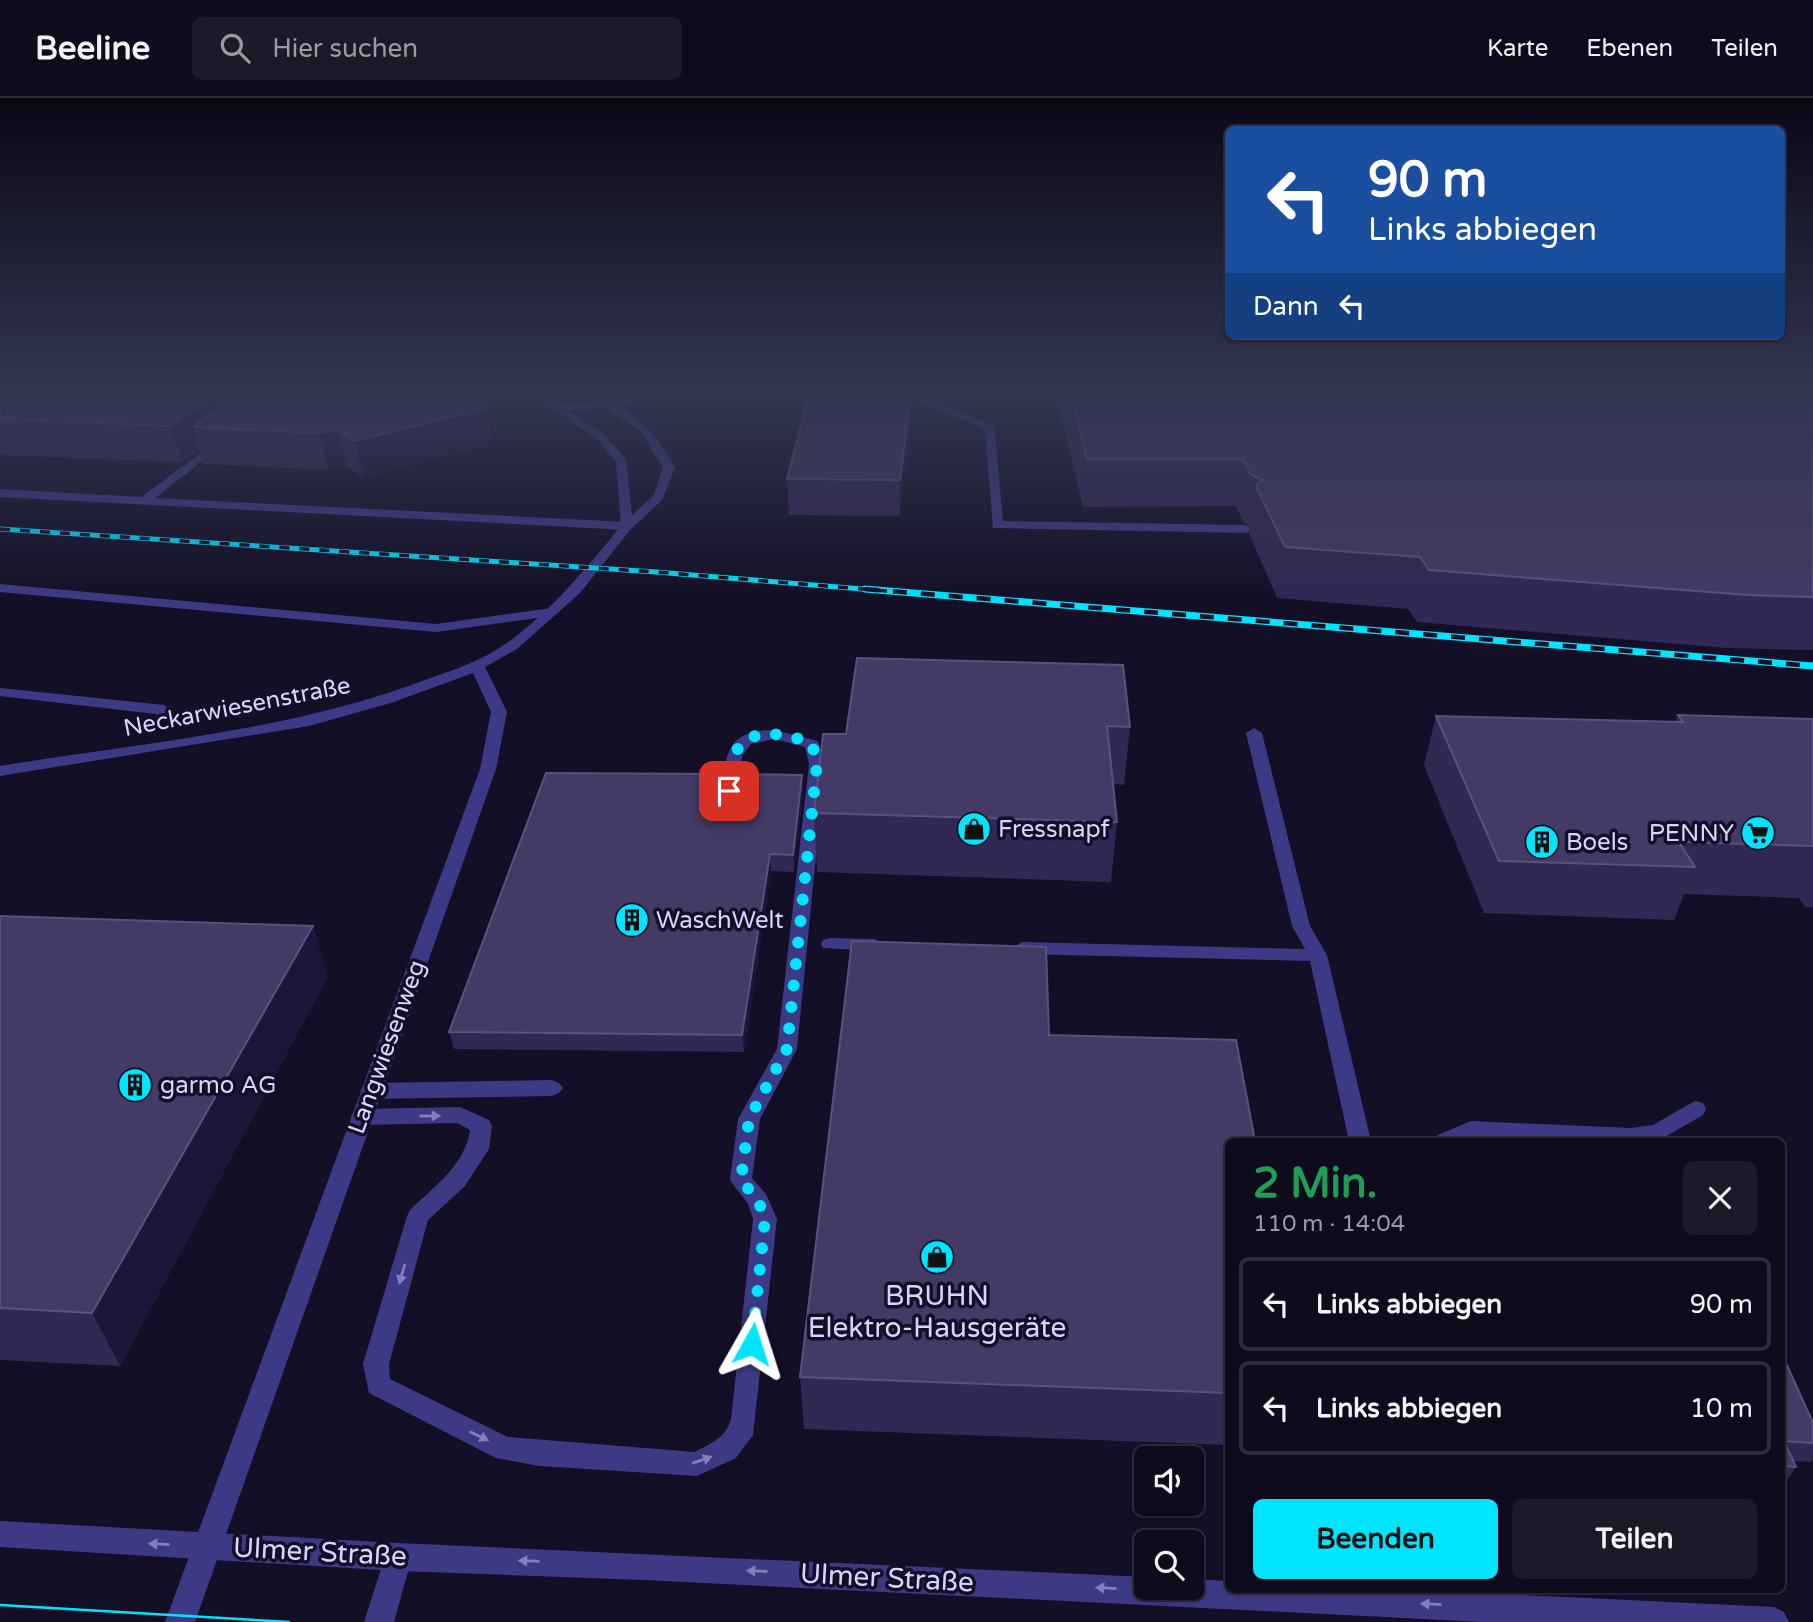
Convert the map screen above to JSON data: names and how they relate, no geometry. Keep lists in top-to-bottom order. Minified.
{"streets":{"street":["Neckarwiesenstraße","Langwiesenweg","Ulmer Straße"]},"crossings":[["Neckarwiesenstraße","Langwiesenweg"],["Langwiesenweg","Ulmer Straße"]],"one_way":["Ulmer Straße"],"places":{"shop":["Fressnapf","BRUHN Elektro-Hausgeräte"],"supermarket":["PENNY"],"building":["Boels","WaschWelt","garmo AG"]},"page":{"header":"Beeline","search":"Hier suchen","nav":["Karte","Ebenen","Teilen"],"turn":["90 m","Links abbiegen"],"then":"Dann","heading":["2 Min.","110 m · 14:04"],"list":[{"name":"Links abbiegen","value":"90 m"},{"name":"Links abbiegen","value":"10 m"}],"buttons":["Beenden","Teilen"]}}
